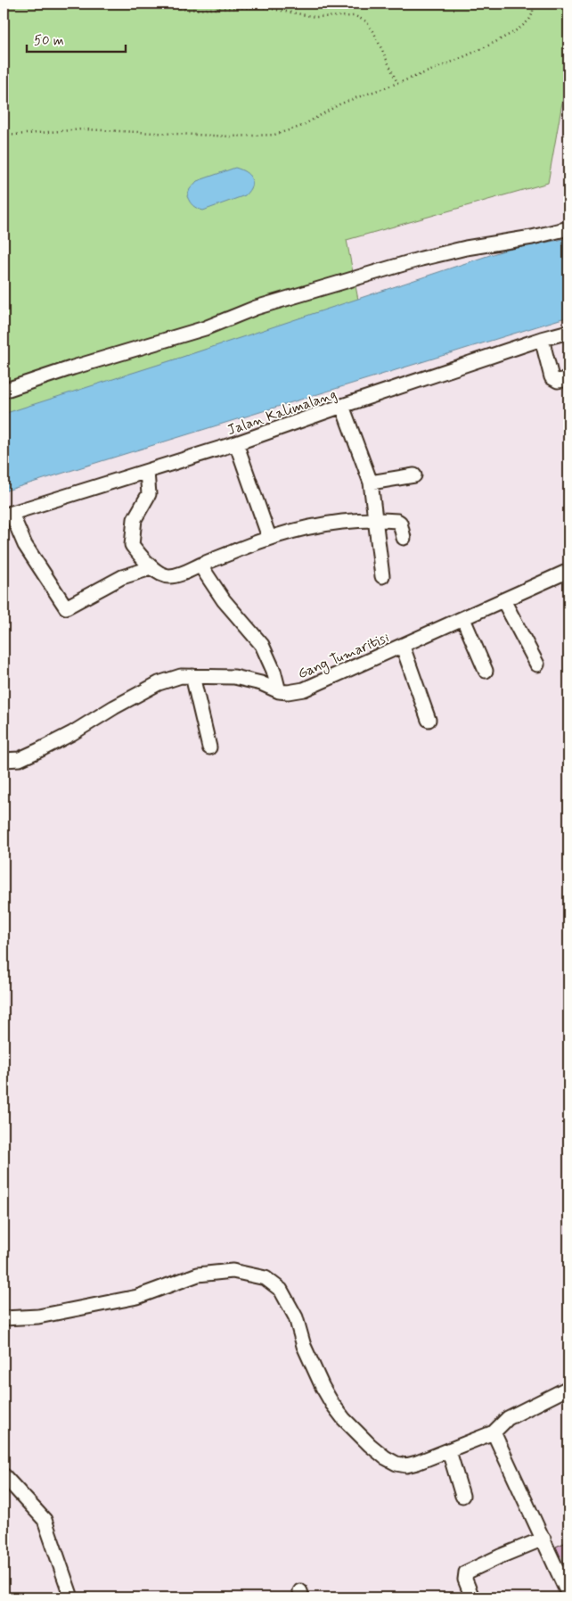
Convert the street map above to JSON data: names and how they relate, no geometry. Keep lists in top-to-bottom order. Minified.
{"streets":{"street":["Jalan Kalimalang","Gang Tumaritisi"]},"scale_bar":"50 m"}
